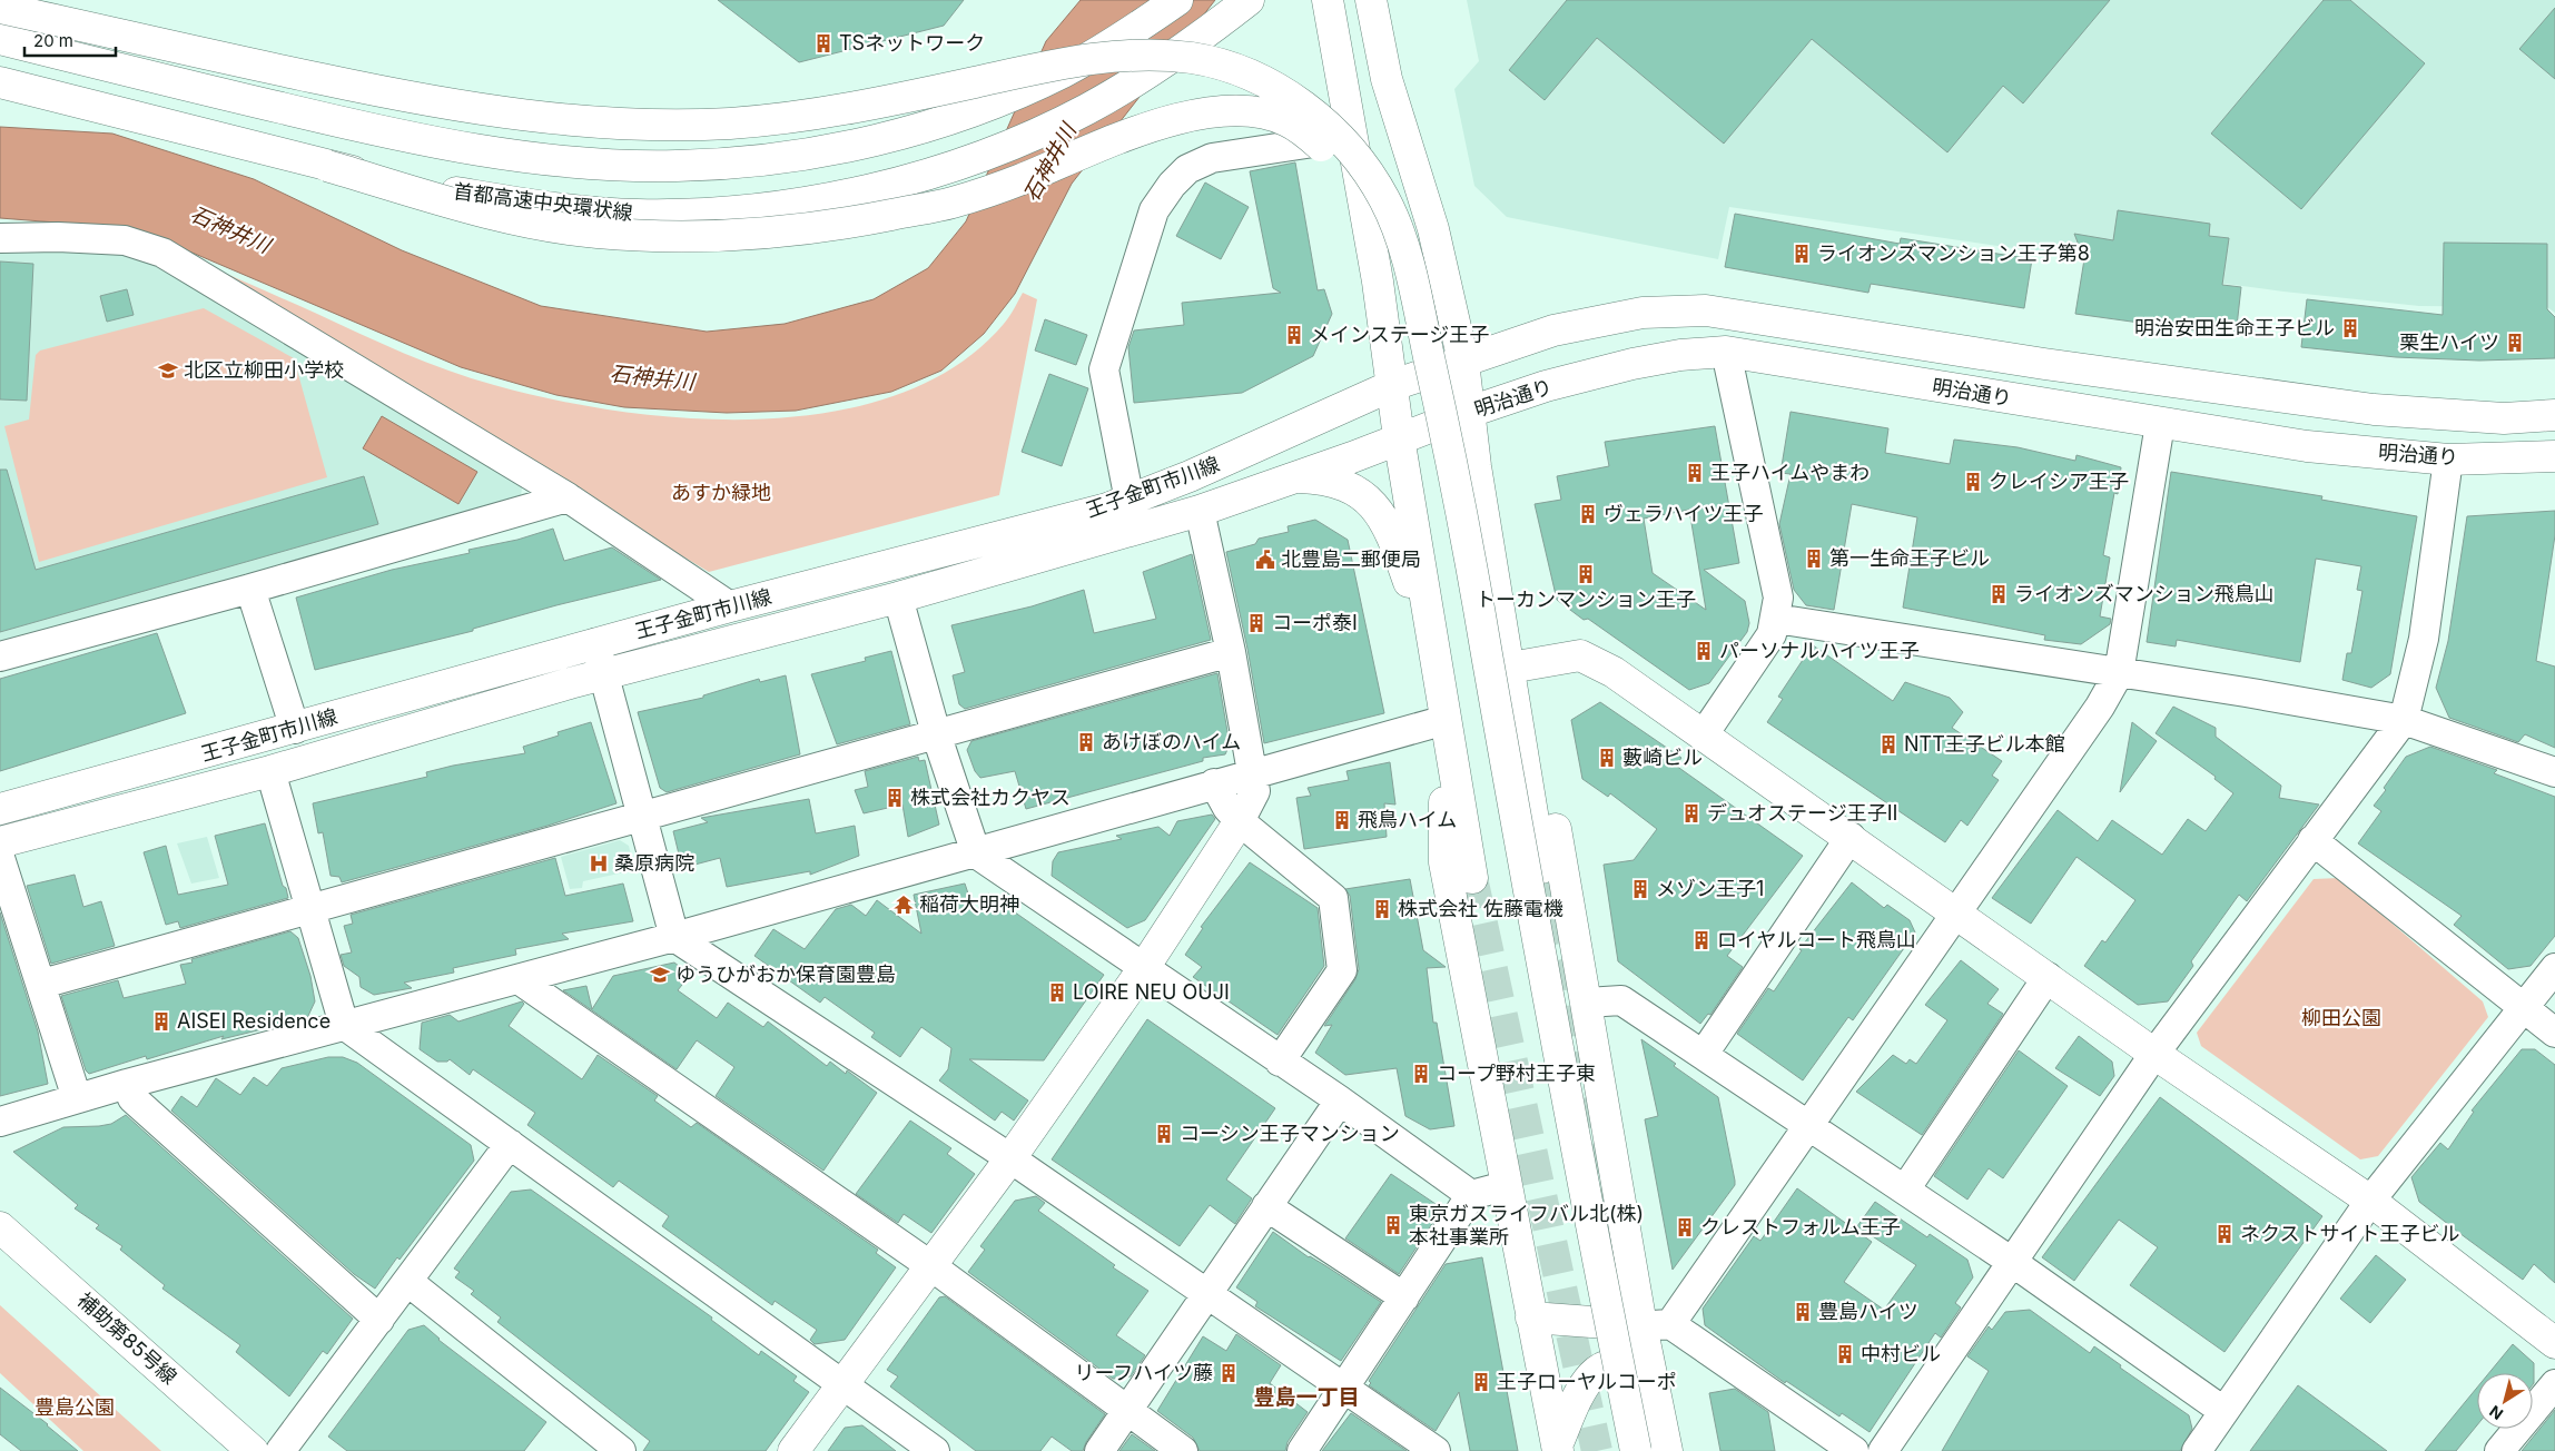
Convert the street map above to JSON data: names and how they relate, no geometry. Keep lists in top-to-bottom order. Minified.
{"streets":{"main road":["首都高速中央環状線","明治通り","王子金町市川線","補助第85号線"]},"crossings":[["明治通り","王子金町市川線"]],"districts":["豊島一丁目"],"water":["石神井川"],"parks":["あすか緑地","柳田公園","豊島公園"],"places":{"building":["TSネットワーク","ライオンズマンション王子第8","明治安田生命王子ビル","メインステージ王子","栗生ハイツ","王子ハイムやまわ","クレイシア王子","ヴェラハイツ王子","第一生命王子ビル","トーカンマンション王子","ライオンズマンション飛鳥山","コーポ泰Ⅰ","パーソナルハイツ王子","あけぼのハイム","NTT王子ビル本館","藪崎ビル","株式会社カクヤス","デュオステージ王子Ⅱ","飛鳥ハイム","メゾン王子1","株式会社 佐藤電機","ロイヤルコート飛鳥山","LOIRE NEU OUJI","AISEI Residence","コープ野村王子東","コーシン王子マンション","東京ガスライフバル北(株) 本社事業所","クレストフォルム王子","ネクストサイト王子ビル","豊島ハイツ","中村ビル","リーフハイツ藤","王子ローヤルコーポ"],"school or university":["北区立柳田小学校","ゆうひがおか保育園豊島"],"public building":["北豊島二郵便局"],"hospital":["桑原病院"],"temple":["稲荷大明神"]},"scale_bar":"20 m","north":"bottom left"}
